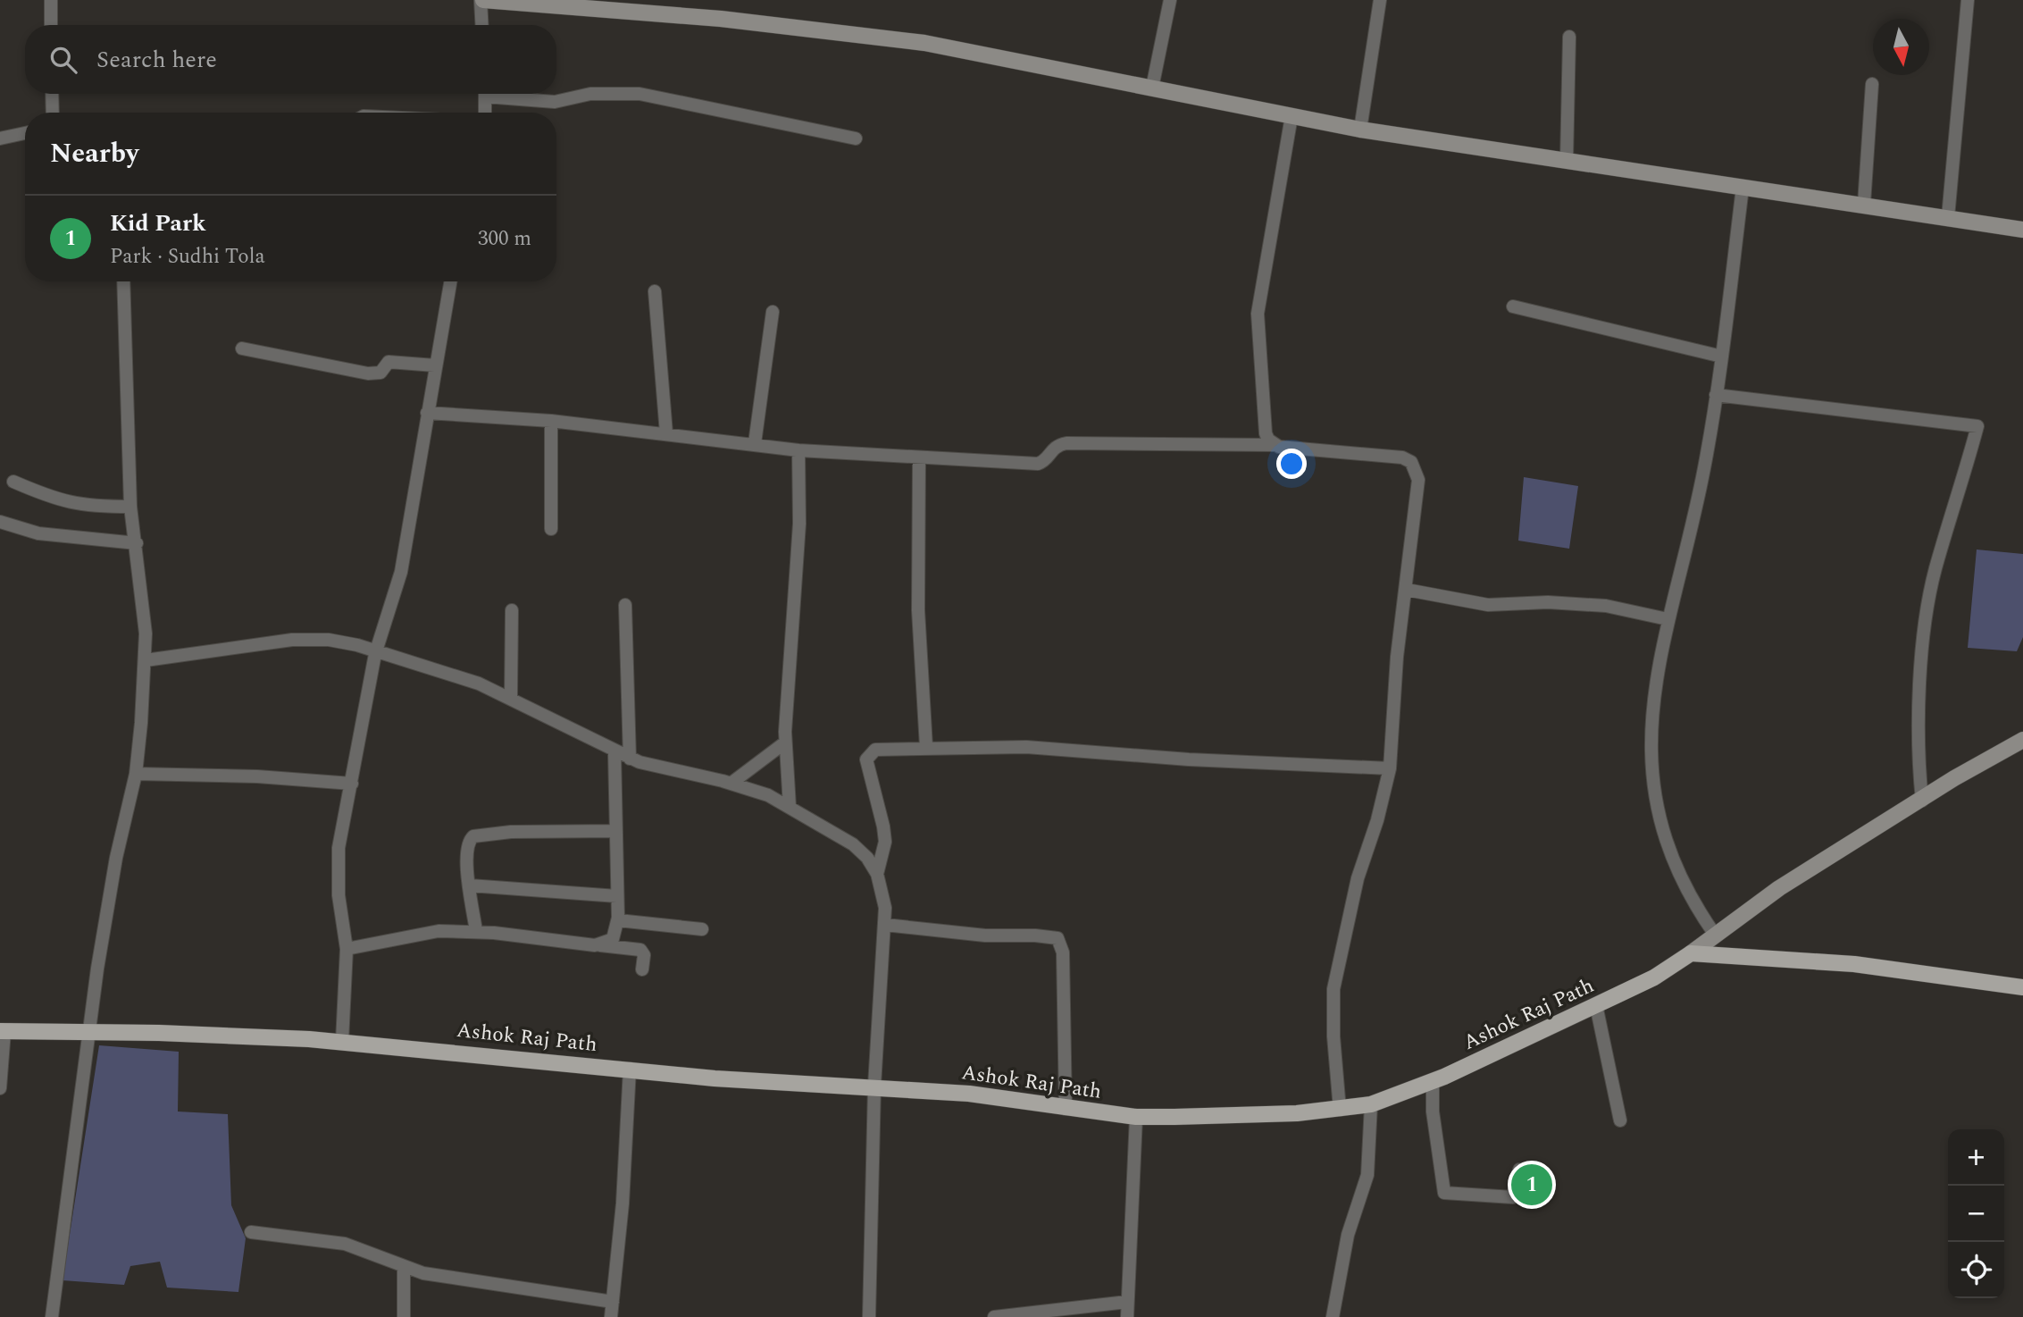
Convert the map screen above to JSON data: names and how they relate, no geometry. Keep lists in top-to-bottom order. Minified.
{"streets":{"main road":["Ashok Raj Path"]},"north":"bottom","page":{"search":"Search here","heading":"Nearby","list":[{"mark":"1","name":"Kid Park","note":"Park · Sudhi Tola","value":"300 m"}],"map_buttons":["+","−"],"pins":"1"}}
